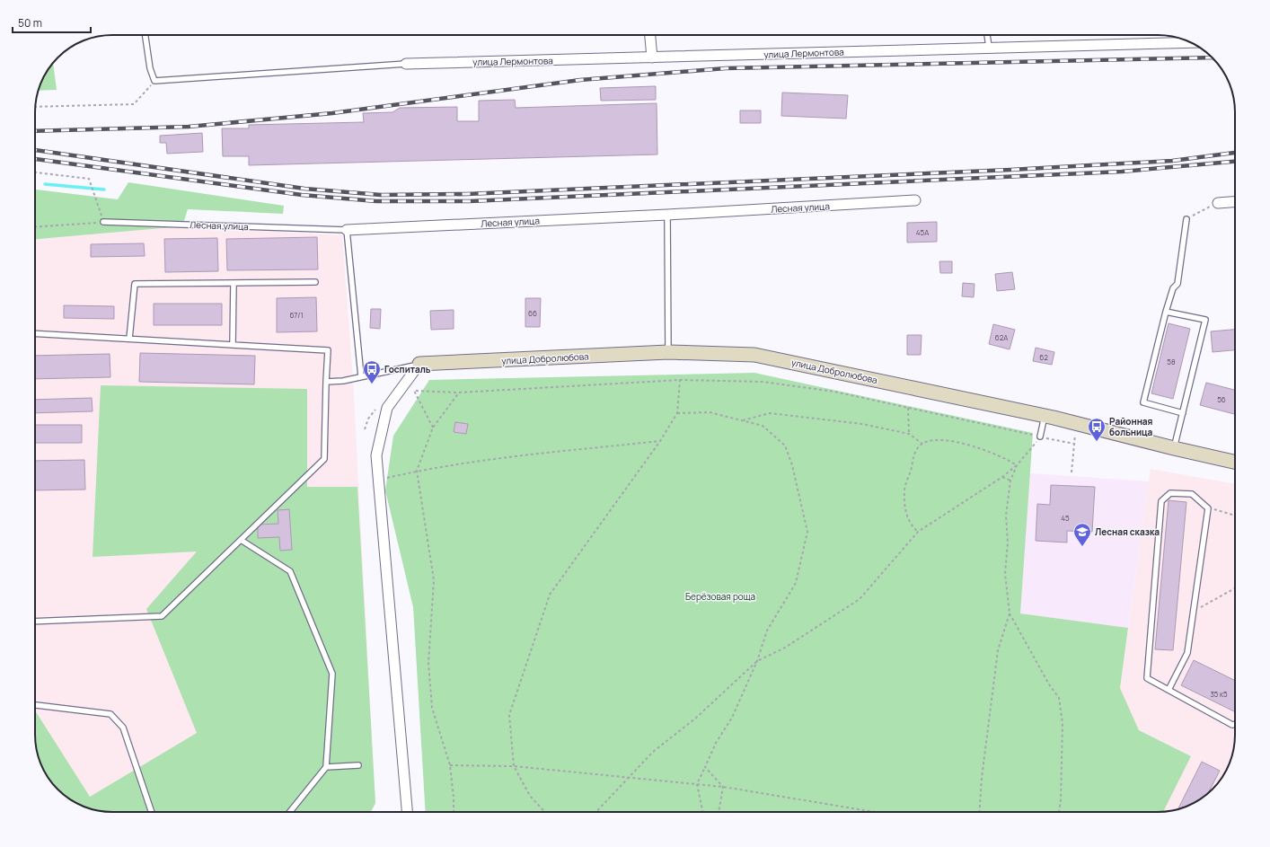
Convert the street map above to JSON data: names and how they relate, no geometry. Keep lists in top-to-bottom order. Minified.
{"streets":{"street":["улица Лермонтова","Лесная улица","улица Добролюбова"]},"parks":["Берёзовая роща"],"places":{"bus stop":["Госпиталь","Районная больница"],"school or university":["Лесная сказка"]},"house_numbers":["45А","66","67/1","62А","62","58","56","45","35 к5"],"scale_bar":"50 m"}
